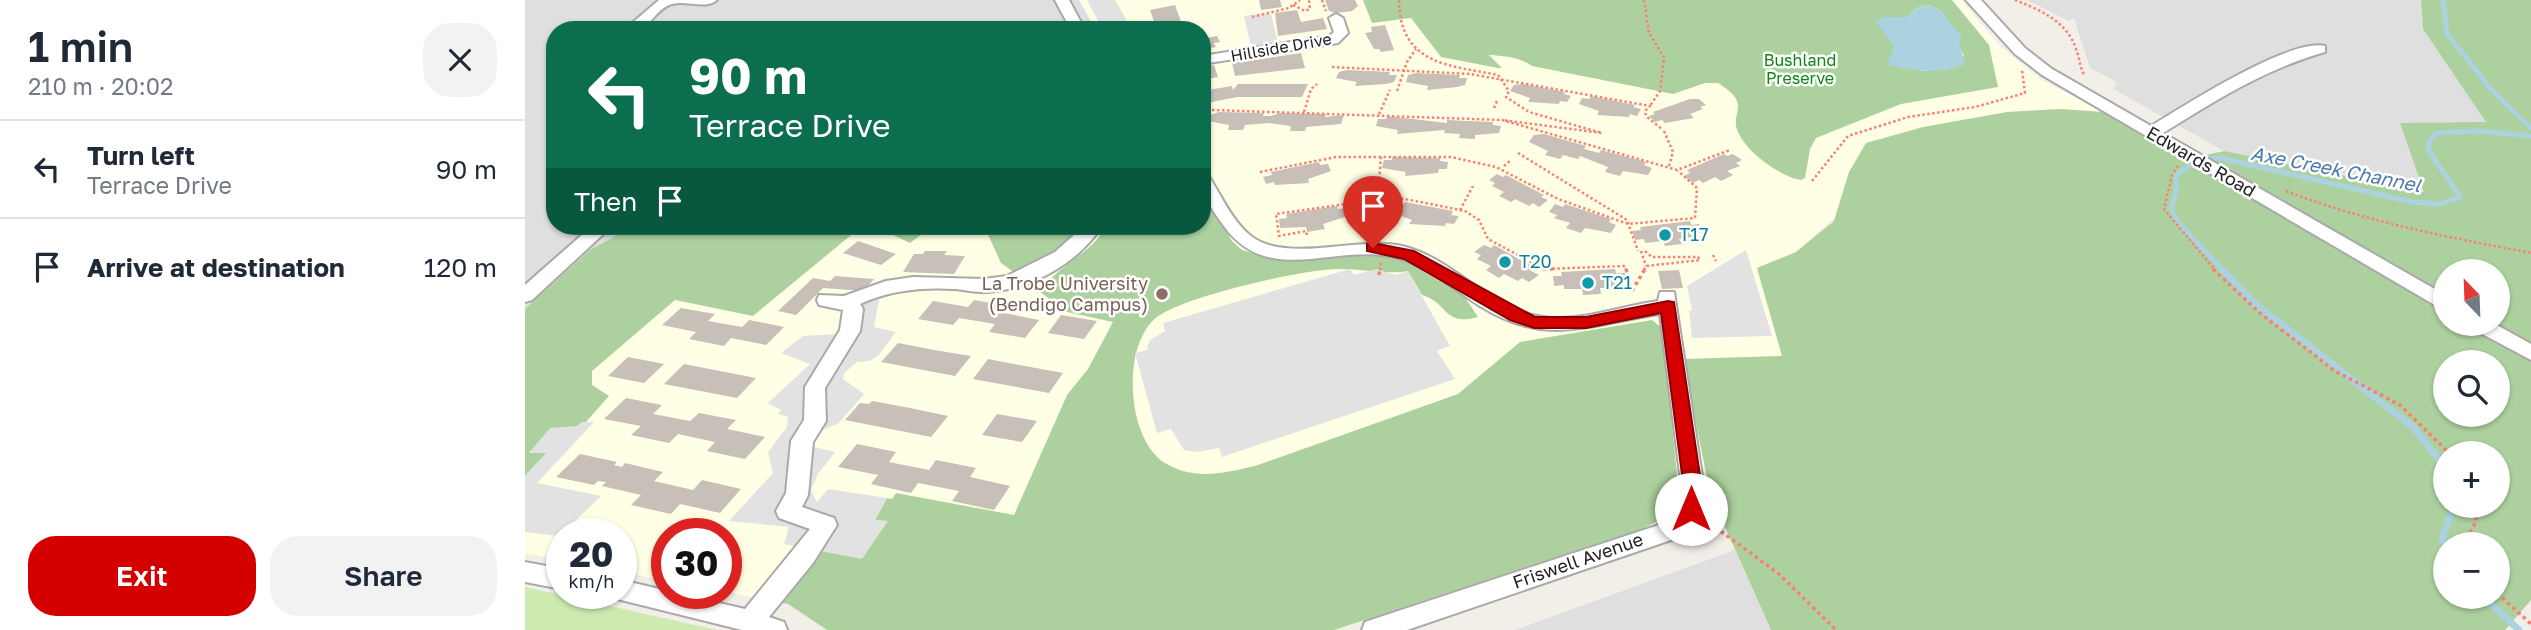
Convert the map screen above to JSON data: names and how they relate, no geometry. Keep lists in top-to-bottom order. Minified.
{"streets":{"street":["Hillside Drive","Edwards Road","Friswell Avenue"]},"water":["Axe Creek Channel"],"parks":["Bushland Preserve"],"places":["T17","T20","T21","La Trobe University (Bendigo Campus)"],"north":"top left","page":{"heading":["1 min","210 m · 20:02"],"turn":["90 m","Terrace Drive"],"list":[{"name":"Turn left","note":"Terrace Drive","value":"90 m"},{"name":"Arrive at destination","value":"120 m"}],"then":"Then","map_buttons":["+","−"],"speed":"20 km/h","limit":"30","buttons":["Exit","Share"]}}
